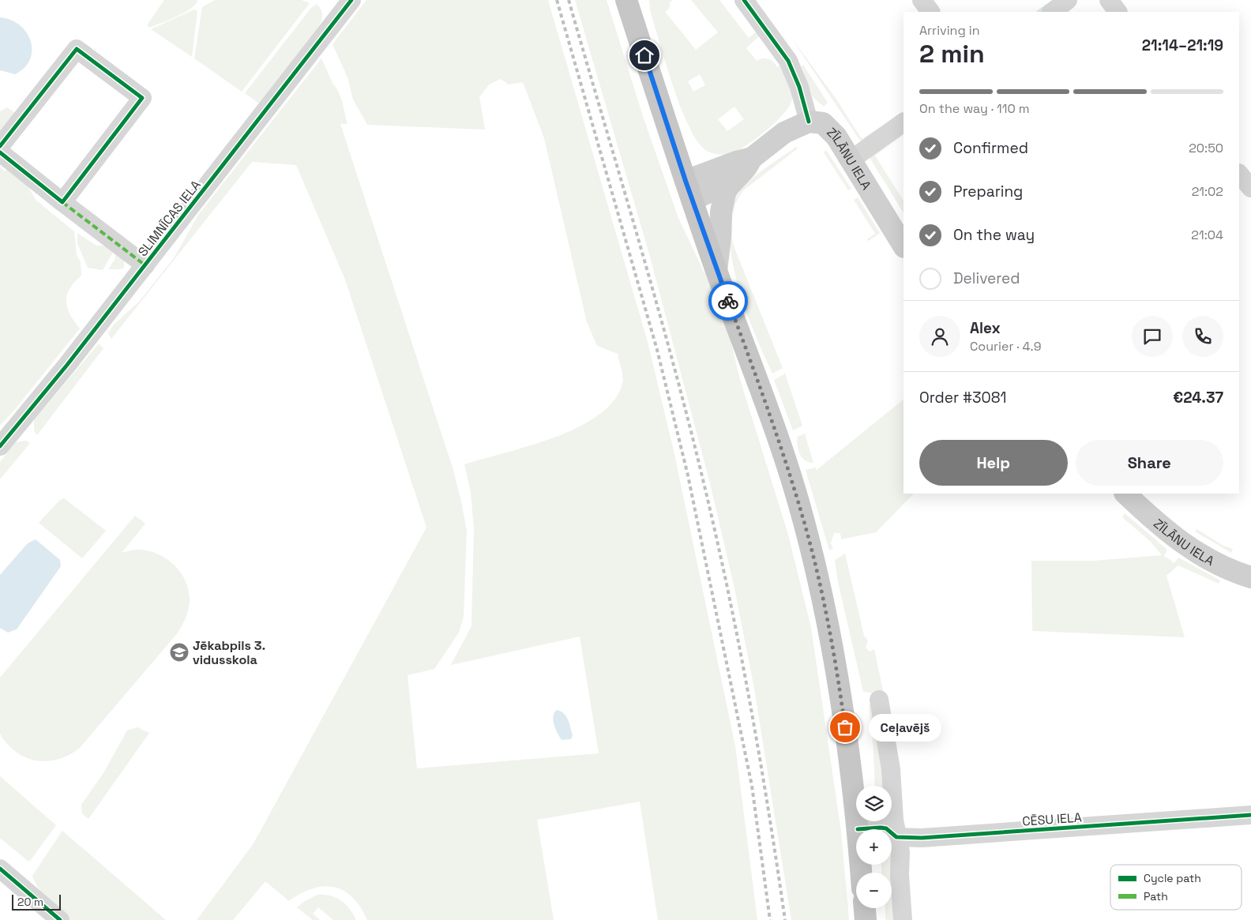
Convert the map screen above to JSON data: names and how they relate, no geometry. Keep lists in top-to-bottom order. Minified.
{"streets":{"main road":["ZĪLĀNU IELA"],"street":["SLIMNĪCAS IELA","CĒSU IELA"]},"places":{"school or university":["Jēkabpils 3. vidusskola"],"other":["Ceļavējš"]},"legend":["Cycle path","Path"],"scale_bar":"20 m","page":{"heading":["2 min","Arriving in","21:14–21:19"],"panel":["Alex","Courier · 4.9","Order #3081","€24.37"],"bar":"On the way · 110 m","list":[["Confirmed","20:50"],["Preparing","21:02"],["On the way","21:04"],"Delivered"],"buttons":["Help","Share"],"bubble":"Ceļavējš","map_buttons":["+","−"],"scale":"20 m"}}
